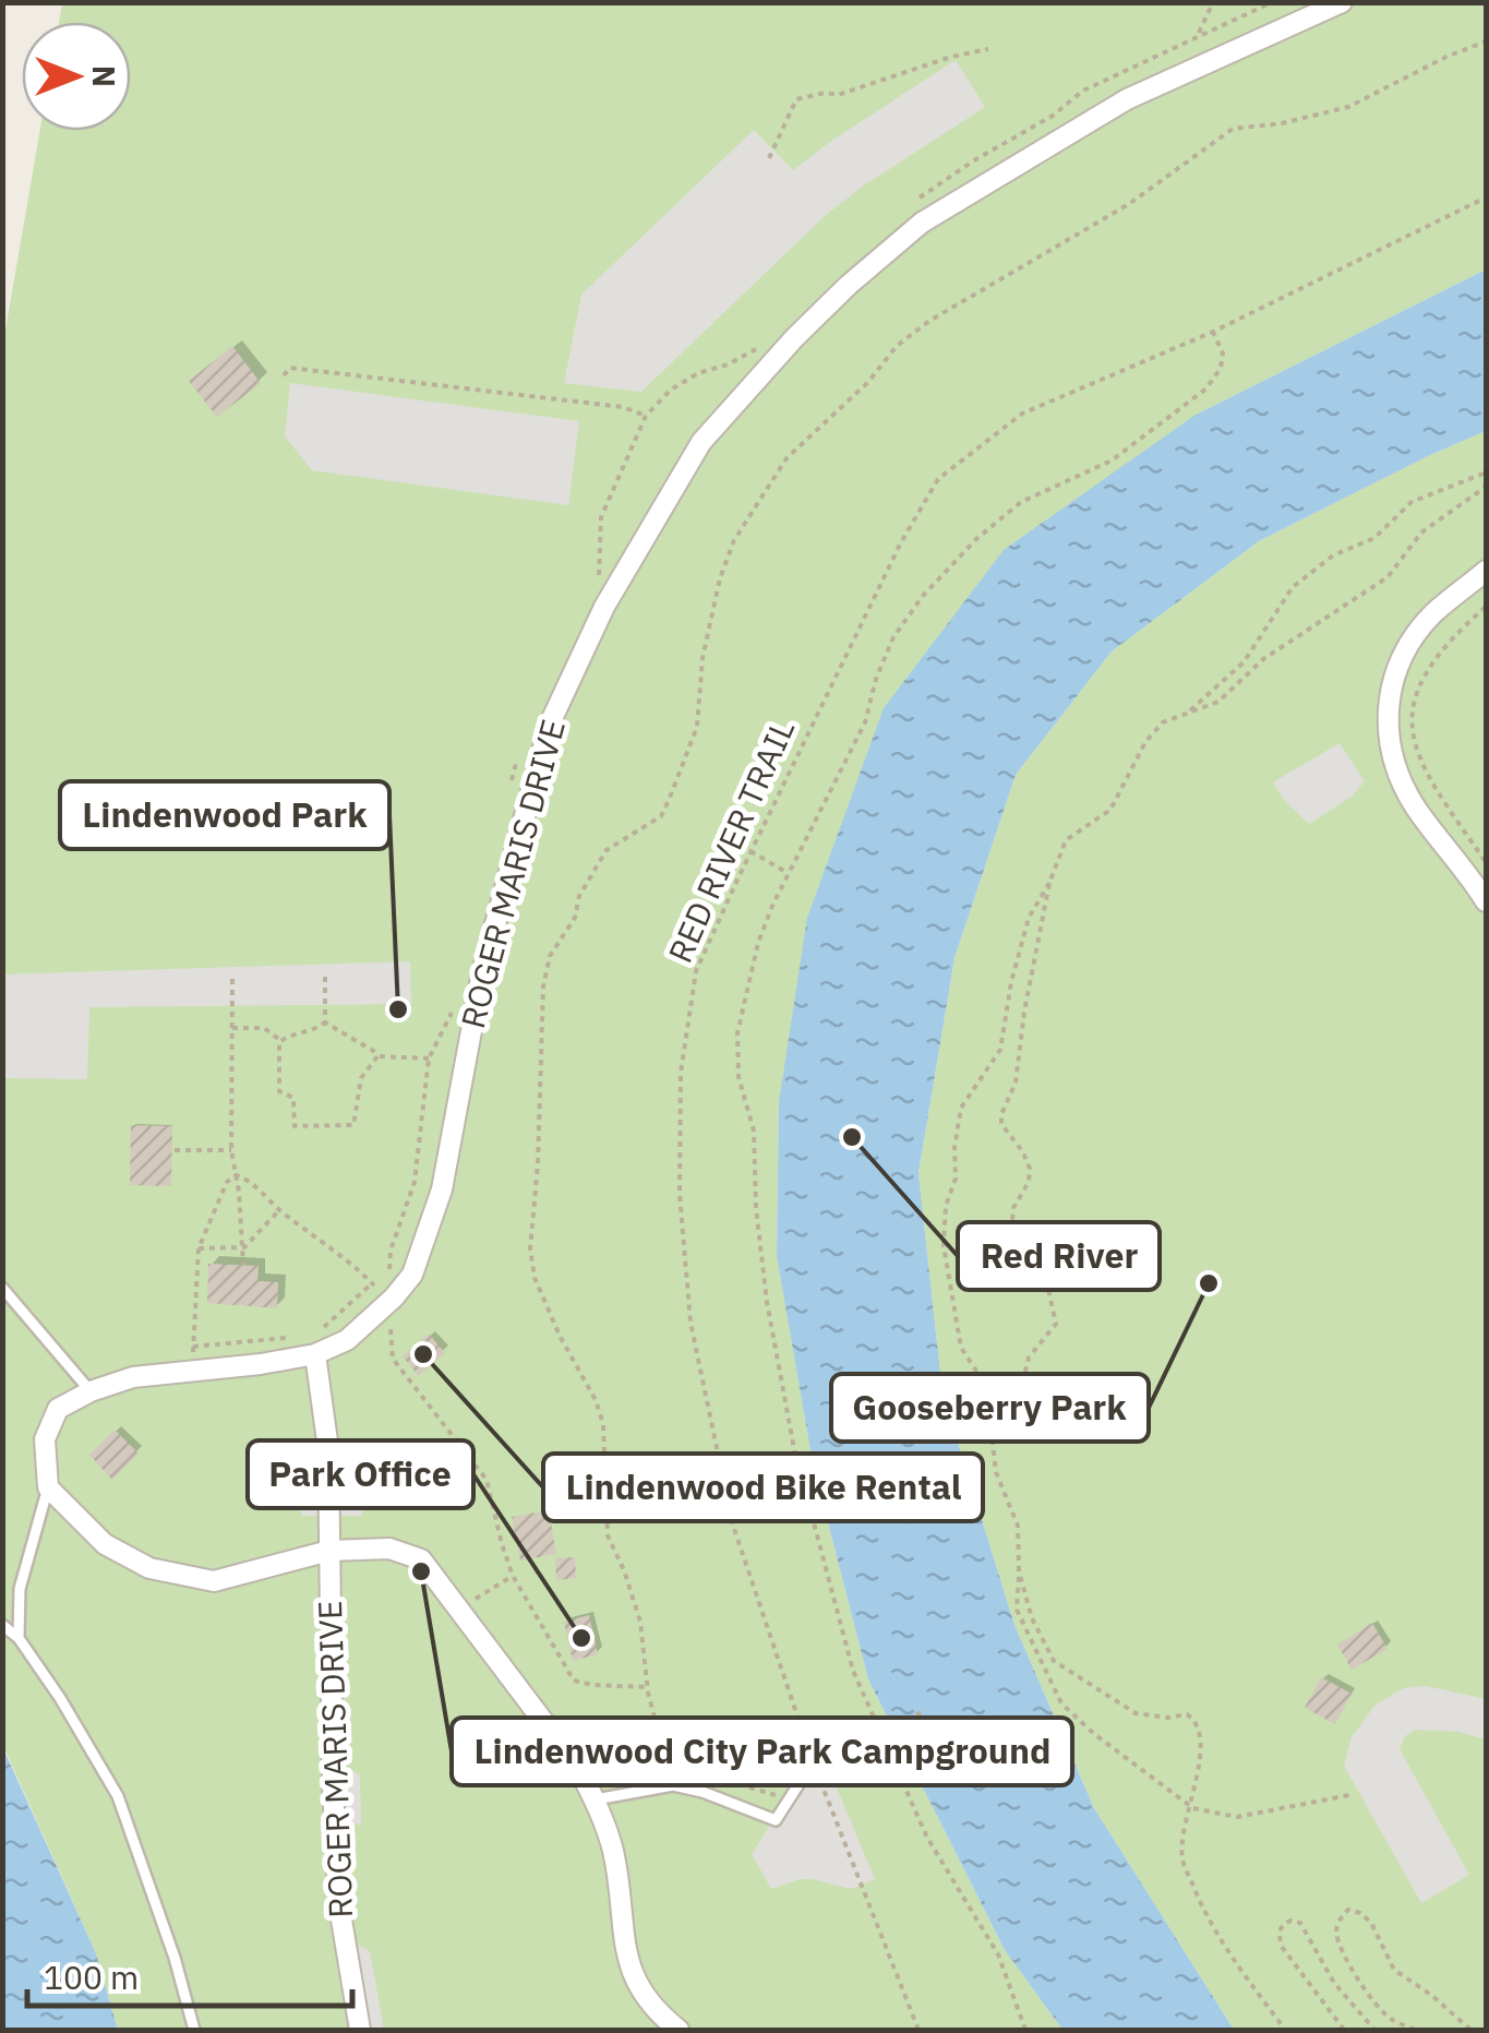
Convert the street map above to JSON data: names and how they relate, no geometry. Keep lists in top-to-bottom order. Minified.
{"streets":{"street":["ROGER MARIS DRIVE"],"path":["RED RIVER TRAIL"]},"places":["Lindenwood Park","Red River","Gooseberry Park","Lindenwood Bike Rental","Lindenwood City Park Campground","Park Office"],"scale_bar":"100 m","north":"right"}
